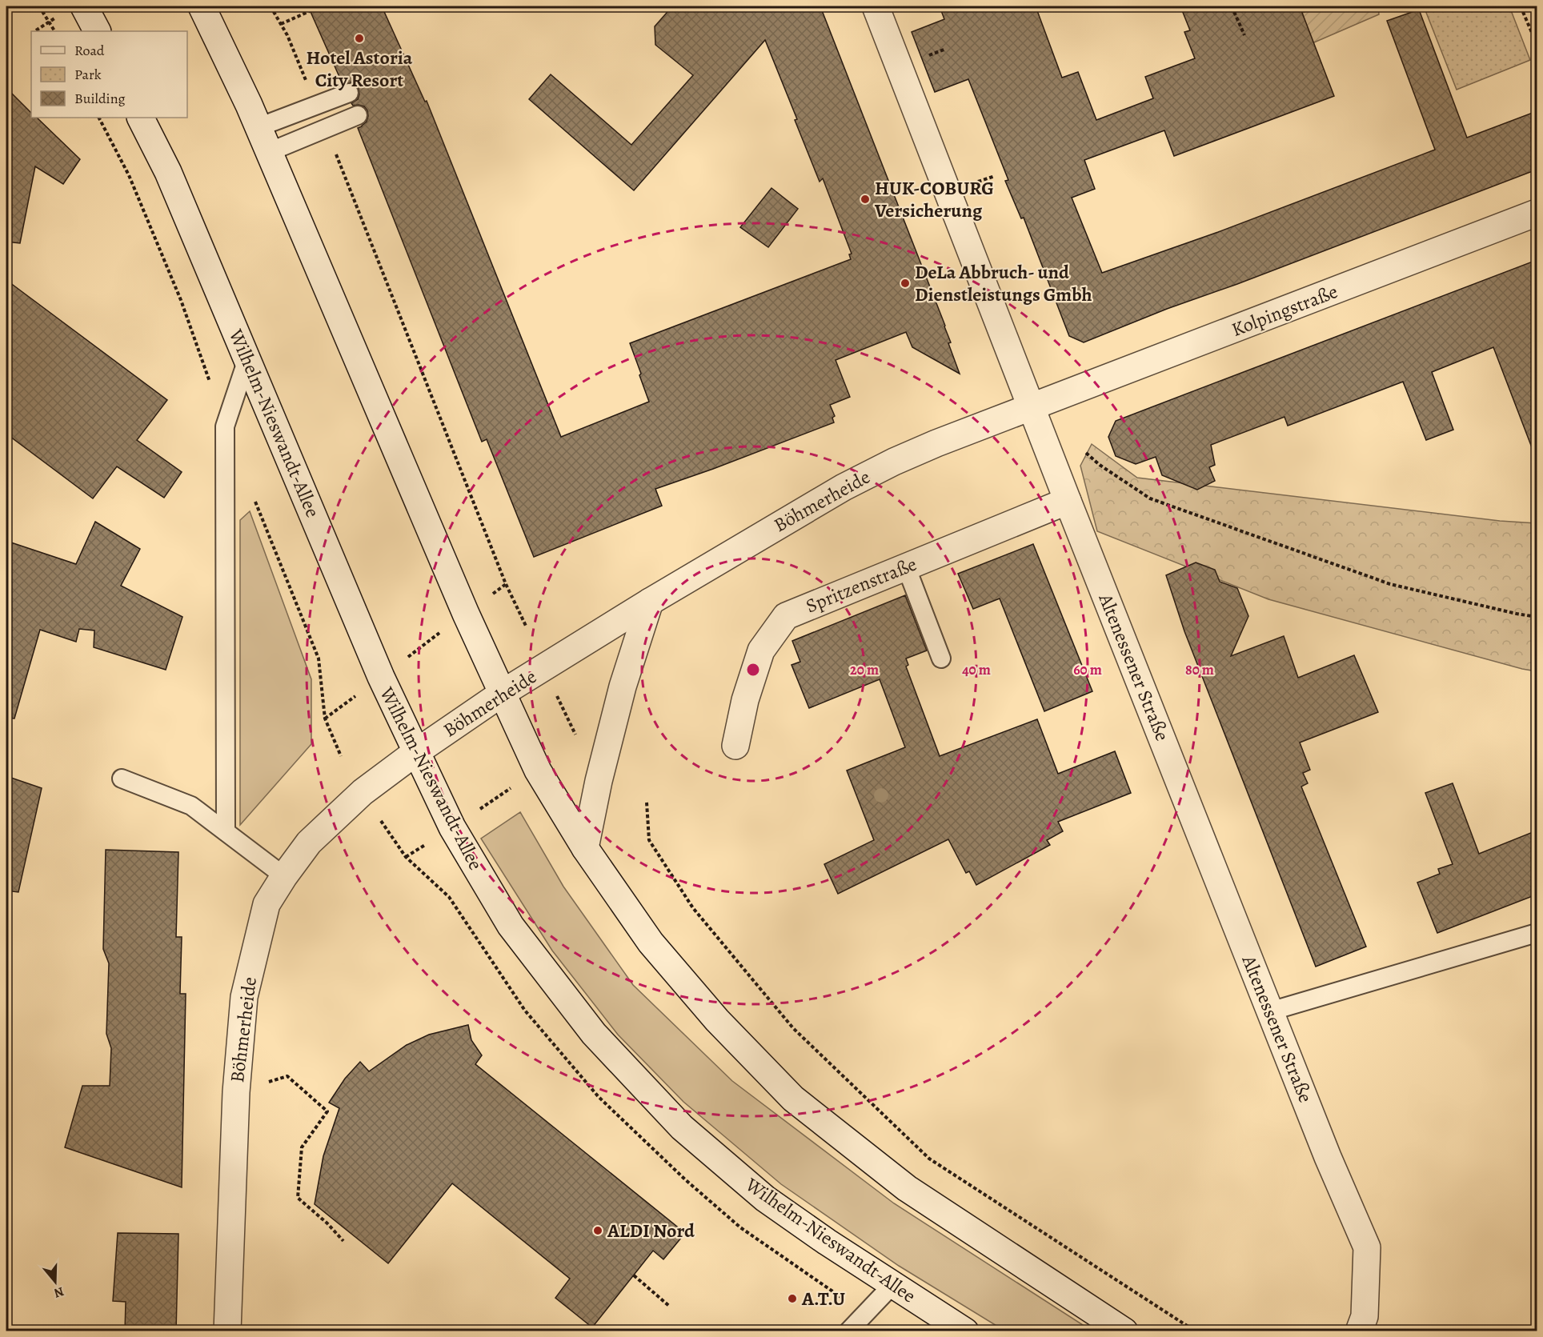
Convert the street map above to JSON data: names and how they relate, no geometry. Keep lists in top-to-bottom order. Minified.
{"streets":{"street":["Kolpingstraße","Wilhelm-Nieswandt-Allee","Böhmerheide","Spritzenstraße","Altenessener Straße"]},"crossings":[["Kolpingstraße","Böhmerheide"],["Kolpingstraße","Altenessener Straße"],["Wilhelm-Nieswandt-Allee","Böhmerheide"],["Böhmerheide","Altenessener Straße"],["Spritzenstraße","Altenessener Straße"]],"places":["Hotel Astoria City Resort","HUK-COBURG Versicherung","DeLa Abbruch- und Dienstleistungs Gmbh","ALDI Nord","A.T.U"],"legend":["Road","Park","Building"],"north":"bottom","rings":["20 m","40 m","60 m","80 m"]}
